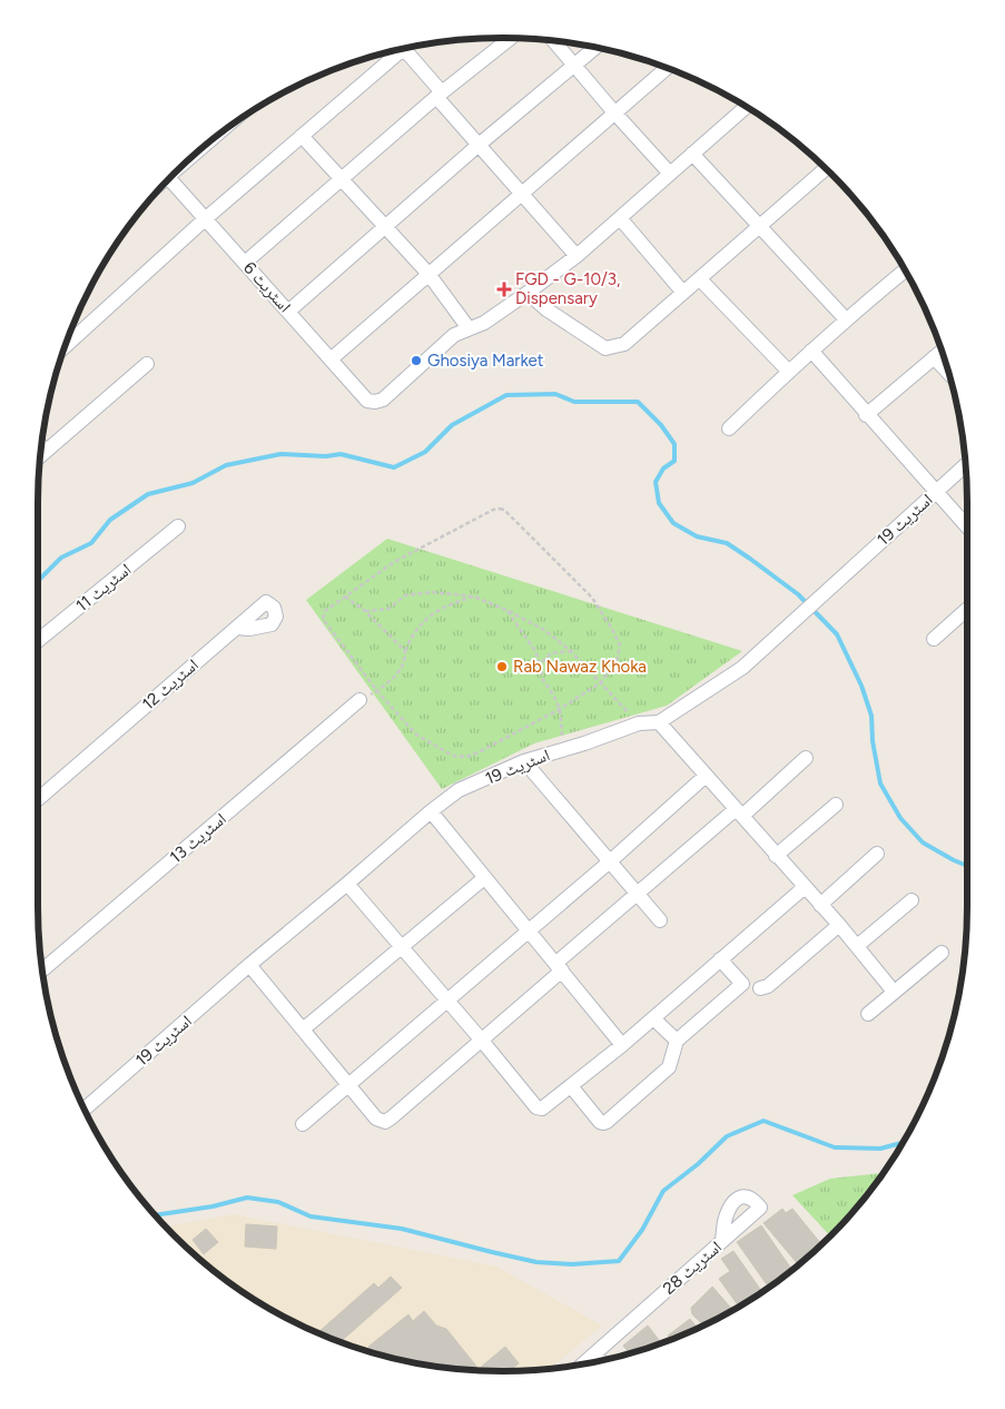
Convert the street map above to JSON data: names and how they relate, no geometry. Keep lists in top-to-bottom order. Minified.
{"streets":{"street":["اسٹریٹ 6","اسٹریٹ 19","اسٹریٹ 11","اسٹریٹ 12","اسٹریٹ 13","اسٹریٹ 28"]},"places":{"health":["FGD - G-10/3, Dispensary"],"other":["Ghosiya Market","Rab Nawaz Khoka"]}}
